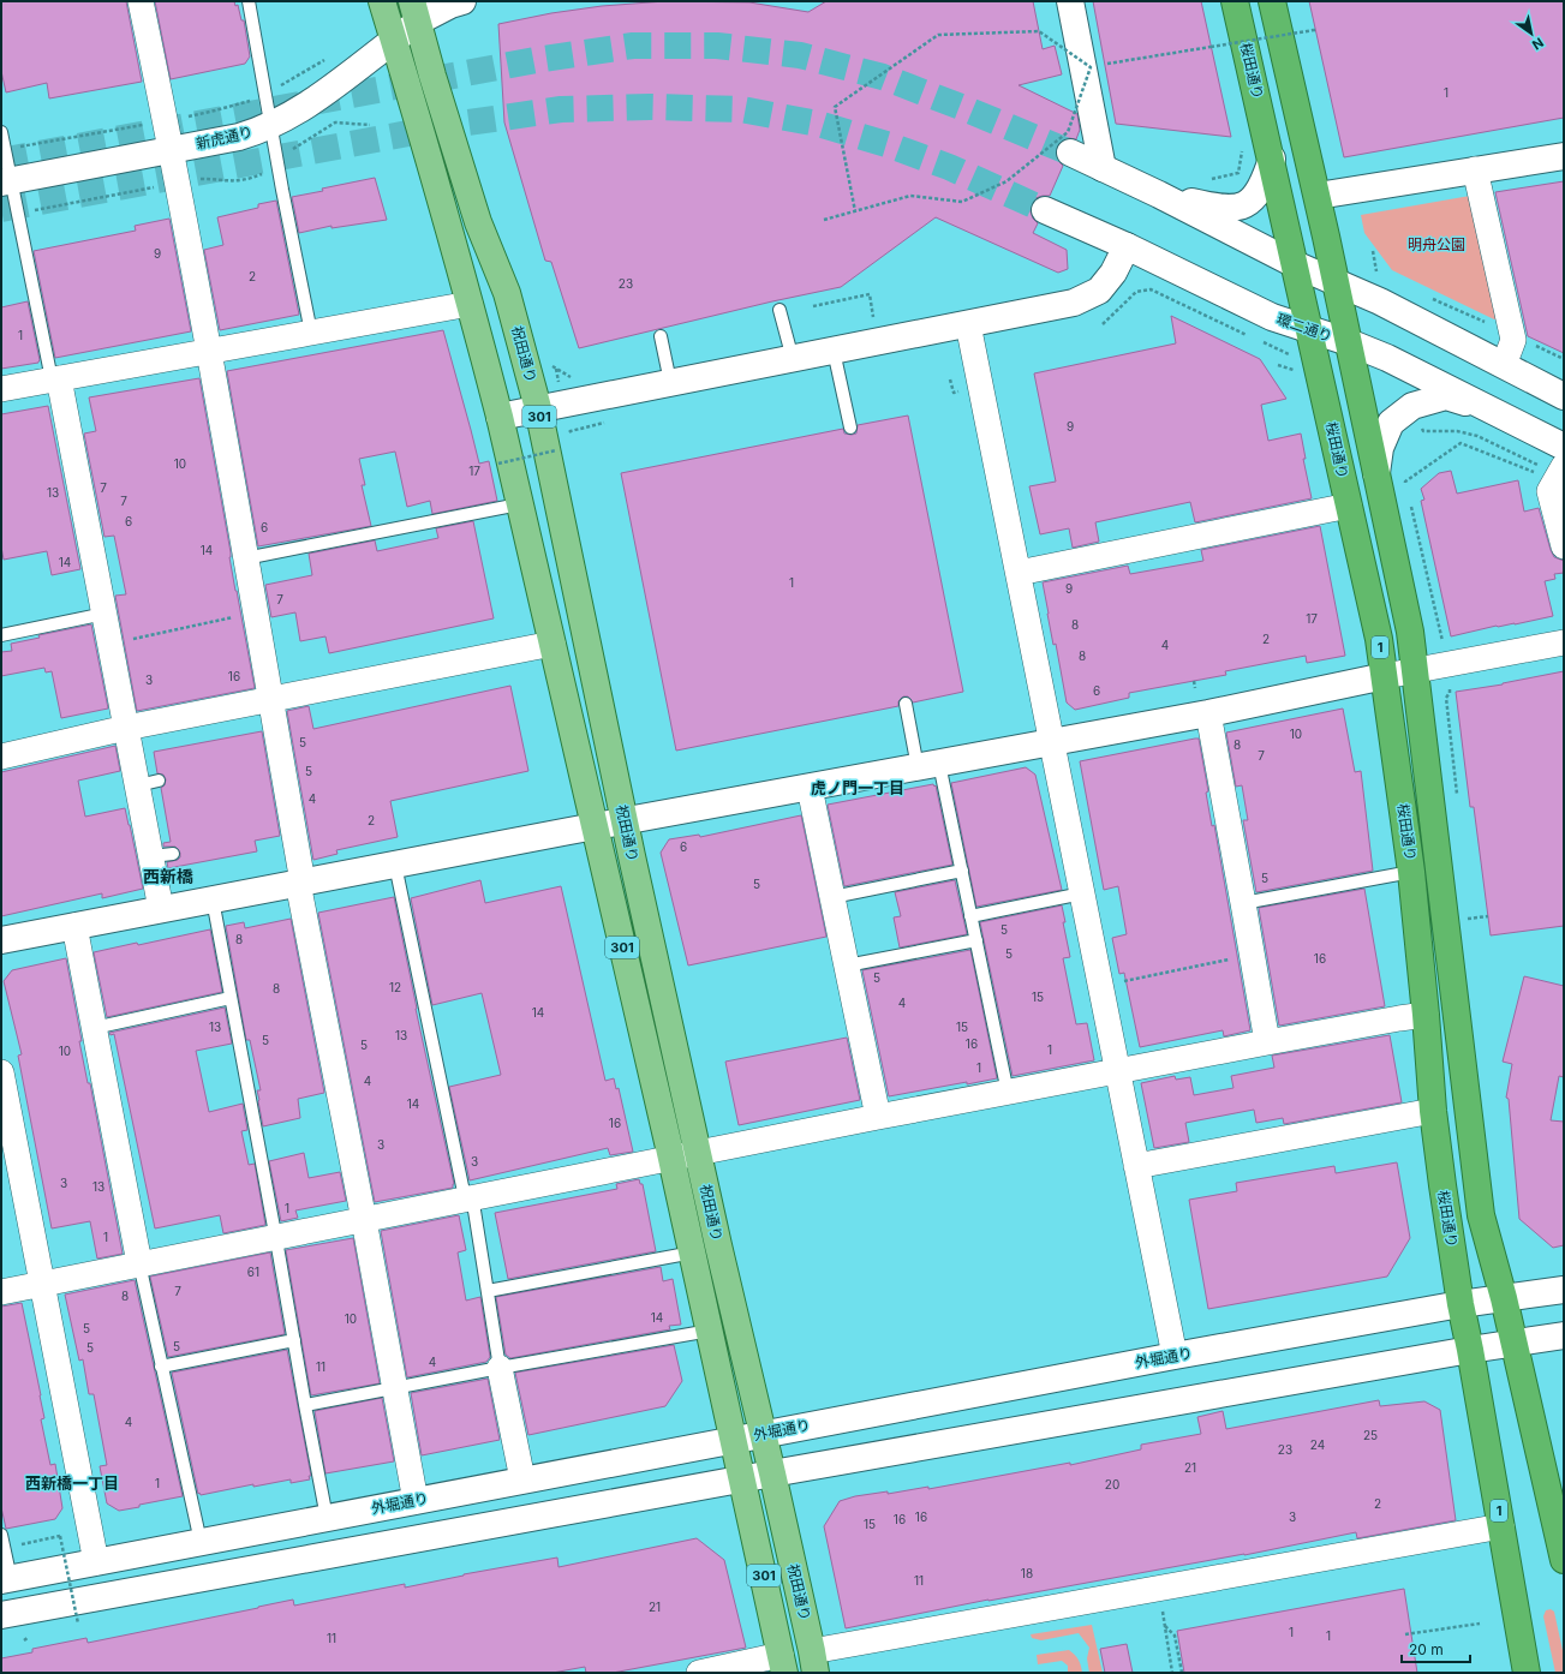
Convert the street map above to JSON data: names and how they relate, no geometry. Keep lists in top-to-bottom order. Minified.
{"streets":{"highway":["桜田通り","1"],"main road":["新虎通り","環二通り","祝田通り","301","外堀通り"]},"crossings":[["桜田通り","環二通り"],["桜田通り","外堀通り"],["新虎通り","祝田通り"],["祝田通り","外堀通り"]],"districts":["虎ノ門一丁目","西新橋","西新橋一丁目"],"parks":["明舟公園"],"house_numbers":["1","9","2","23","1","9","10","17","7","13","7","6","6","14","14","1","9","7","17","8","2","4","8","16","3","6","10","5","8","7","5","4","2","6","5","5","5","8","5","16","5","12","8","15","4","14","13","15","13","5","16","5","1","10","1","4","14","16","3","3","3","13","1","1","61","7","8","14","10","5","5","5","4","11","4","25","24","23","21","1","20","2","16","3","16","15","18","11","21","1","1","11"],"scale_bar":"20 m","north":"bottom right"}
